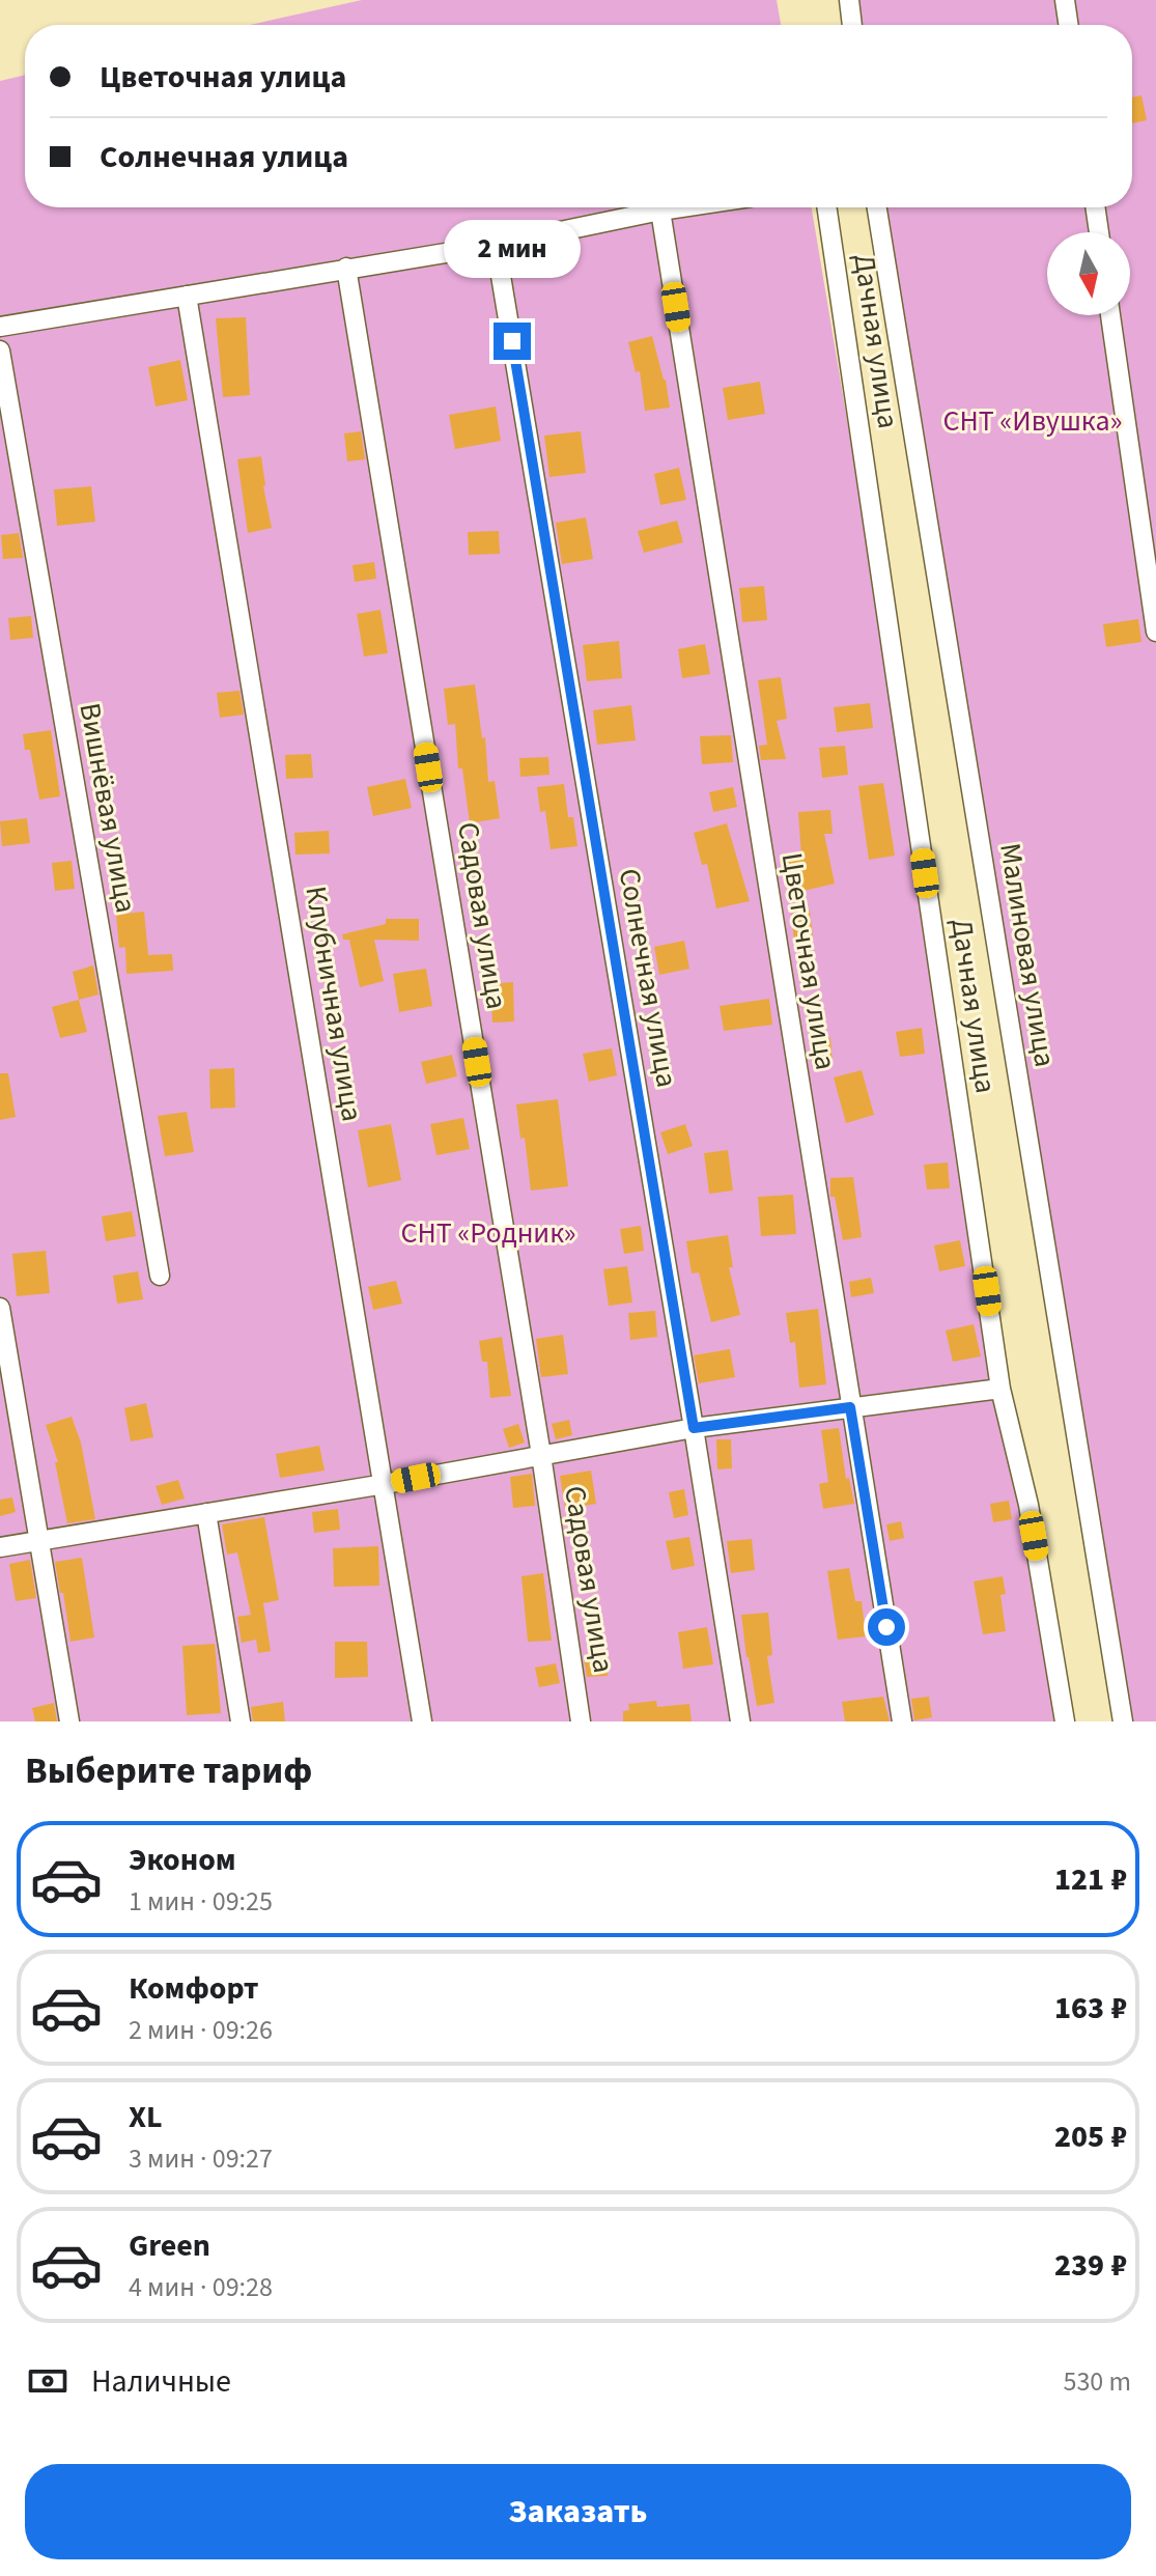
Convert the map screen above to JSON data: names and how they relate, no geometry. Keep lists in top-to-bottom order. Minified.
{"streets":{"street":["Дачная улица","Вишнёвая улица","Садовая улица","Малиновая улица","Цветочная улица","Солнечная улица","Клубничная улица"]},"parks":["СНТ «Ивушка»","СНТ «Родник»"],"north":"bottom","page":{"banner":["Цветочная улица","Солнечная улица"],"bubble":"2 мин","heading":"Выберите тариф","list":[{"name":"Эконом","note":"1 мин · 09:25","value":"121 ₽"},{"name":"Комфорт","note":"2 мин · 09:26","value":"163 ₽"},{"name":"XL","note":"3 мин · 09:27","value":"205 ₽"},{"name":"Green","note":"4 мин · 09:28","value":"239 ₽"}],"pay":["Наличные","530 m"],"buttons":"Заказать"}}
